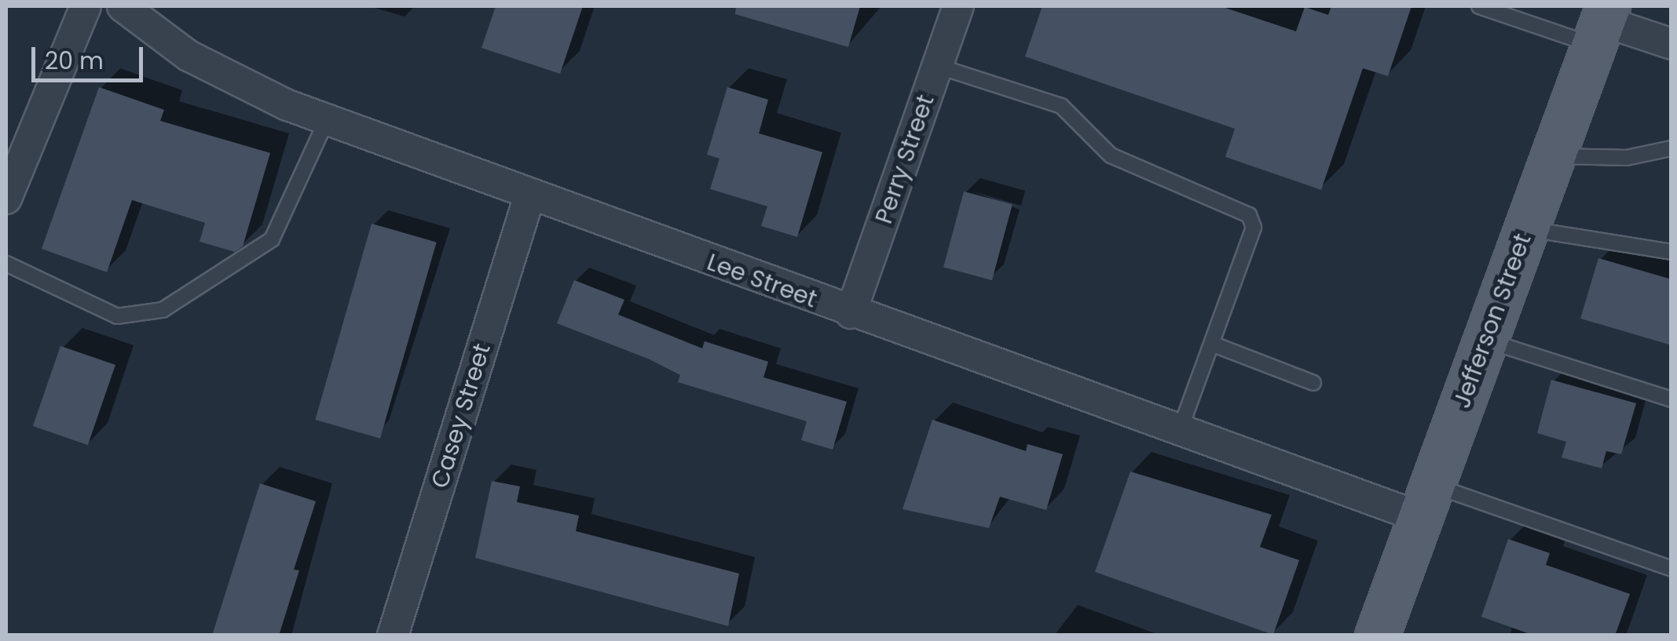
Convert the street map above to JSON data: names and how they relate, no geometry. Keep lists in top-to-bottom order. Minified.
{"streets":{"main road":["Jefferson Street"],"street":["Perry Street","Lee Street","Casey Street"]},"crossings":[["Perry Street","Lee Street"],["Lee Street","Jefferson Street"],["Lee Street","Casey Street"]],"scale_bar":"20 m"}
